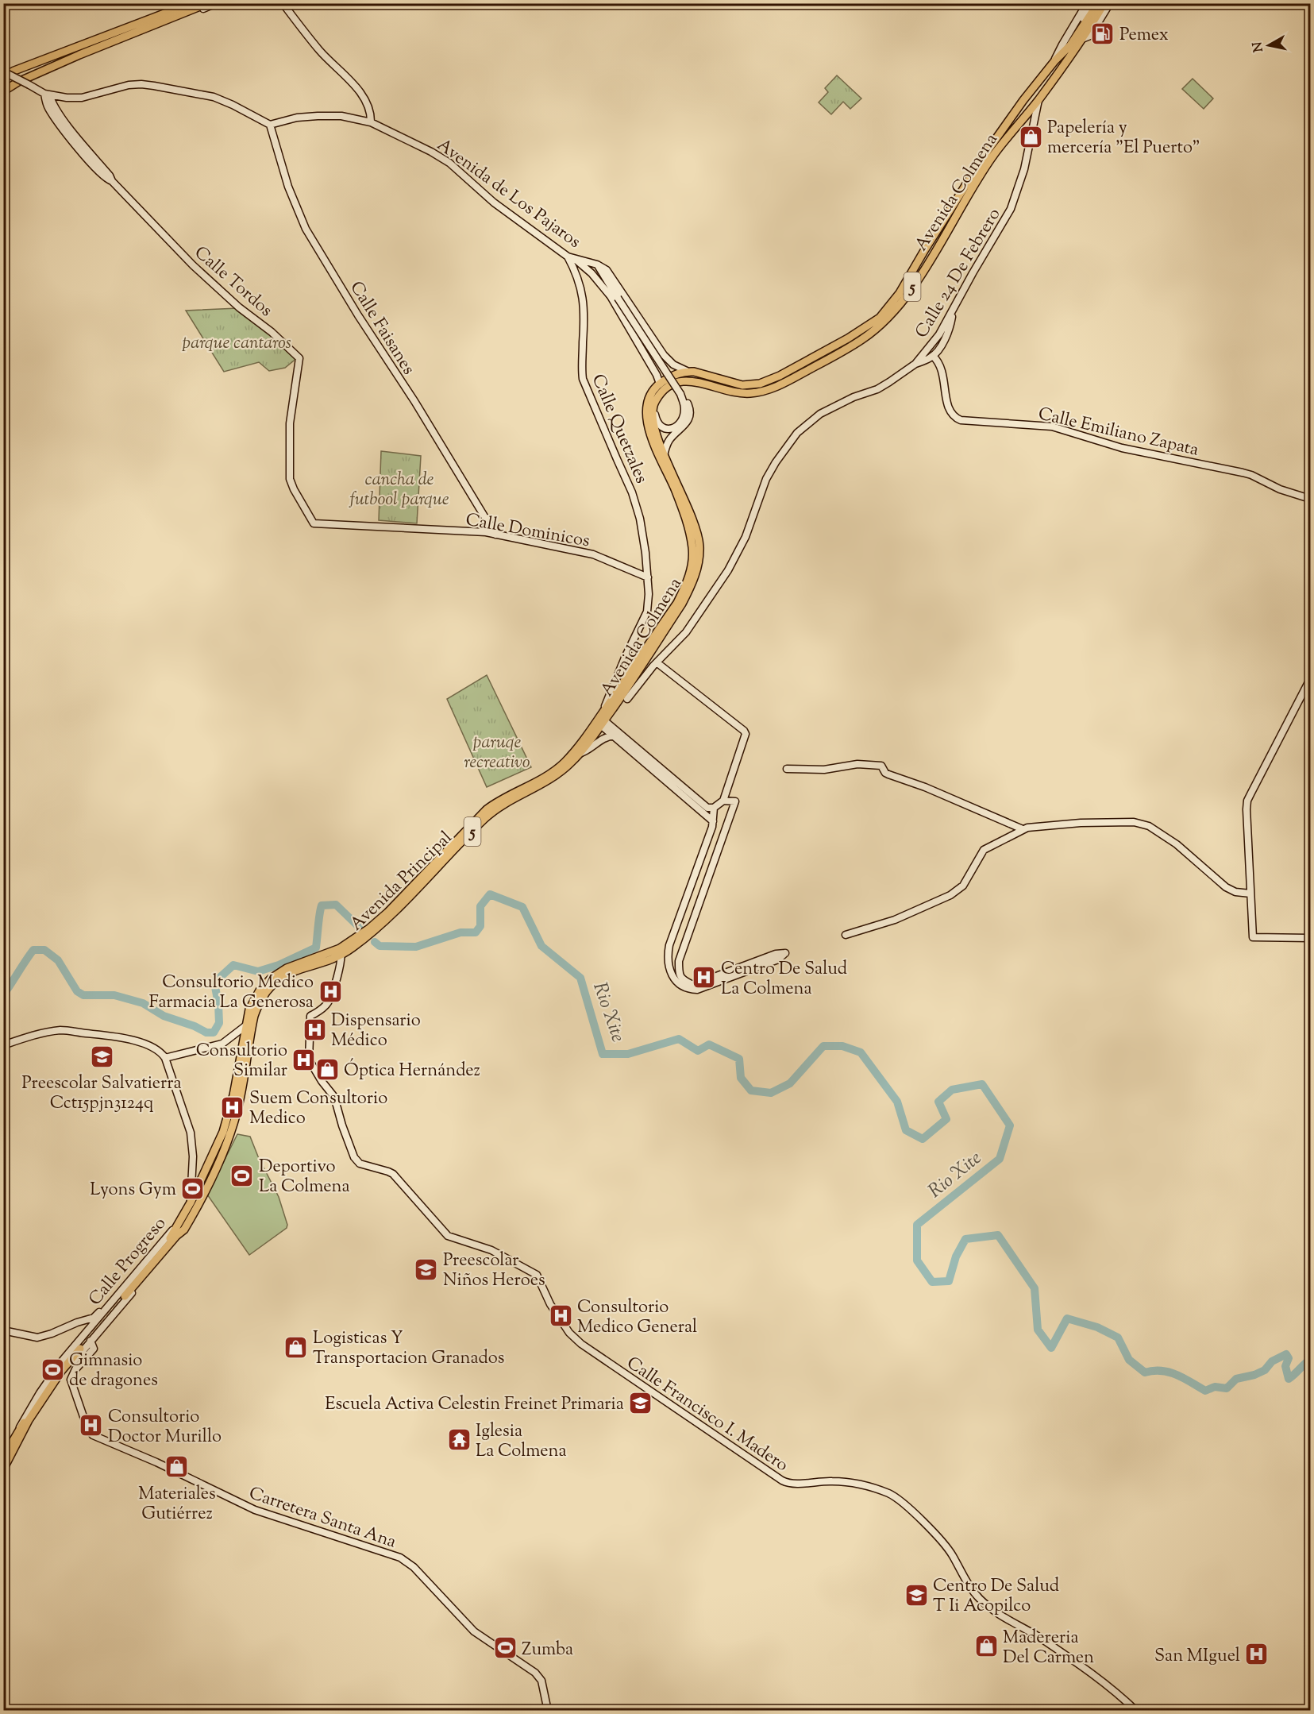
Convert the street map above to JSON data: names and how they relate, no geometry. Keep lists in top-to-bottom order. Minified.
{"streets":{"main road":["Avenida Colmena","5","Avenida Principal","Calle Progreso"],"street":["Avenida de Los Pajaros","Calle 24 De Febrero","Calle Tordos","Calle Faisanes","Calle Quetzales","Calle Emiliano Zapata","Calle Dominicos","Calle Francisco I. Madero","Carretera Santa Ana"]},"crossings":[["Avenida Colmena","Avenida de Los Pajaros"],["Avenida Colmena","Calle 24 De Febrero"],["Avenida Colmena","5"],["Avenida Colmena","Calle Quetzales"],["Avenida Colmena","Avenida Principal"],["Avenida de Los Pajaros","Calle Faisanes"],["Avenida de Los Pajaros","Calle Quetzales"],["Calle Tordos","Calle Dominicos"],["Calle Faisanes","Calle Dominicos"],["Calle Quetzales","Calle Dominicos"],["Calle Quetzales","Avenida Principal"],["Avenida Principal","Calle Progreso"],["Avenida Principal","Calle Francisco I. Madero"],["Calle Progreso","Calle Francisco I. Madero"],["Calle Progreso","Carretera Santa Ana"]],"water":["Rio Xite"],"parks":["parque cantaros","cancha de futbool parque","paruqe recreativo"],"places":{"fuel station":["Pemex"],"shop":["Papelería y mercería \"El Puerto\"","Óptica Hernández","Logisticas Y Transportacion Granados","Materiales Gutiérrez","Madereria Del Carmen"],"hospital":["Centro De Salud La Colmena","Consultorio Medico Farmacia La Generosa","Dispensario Médico","Consultorio Similar","Suem Consultorio Medico","Consultorio Medico General","Consultorio Doctor Murillo","San MIguel"],"school or university":["Preescolar Salvatierra Cct15pjn3124q","Preescolar Niños Heroes","Escuela Activa Celestin Freinet Primaria","Centro De Salud T Ii Acopilco"],"sports":["Deportivo La Colmena","Lyons Gym","Gimnasio de dragones","Zumba"],"temple":["Iglesia La Colmena"]},"north":"left"}
